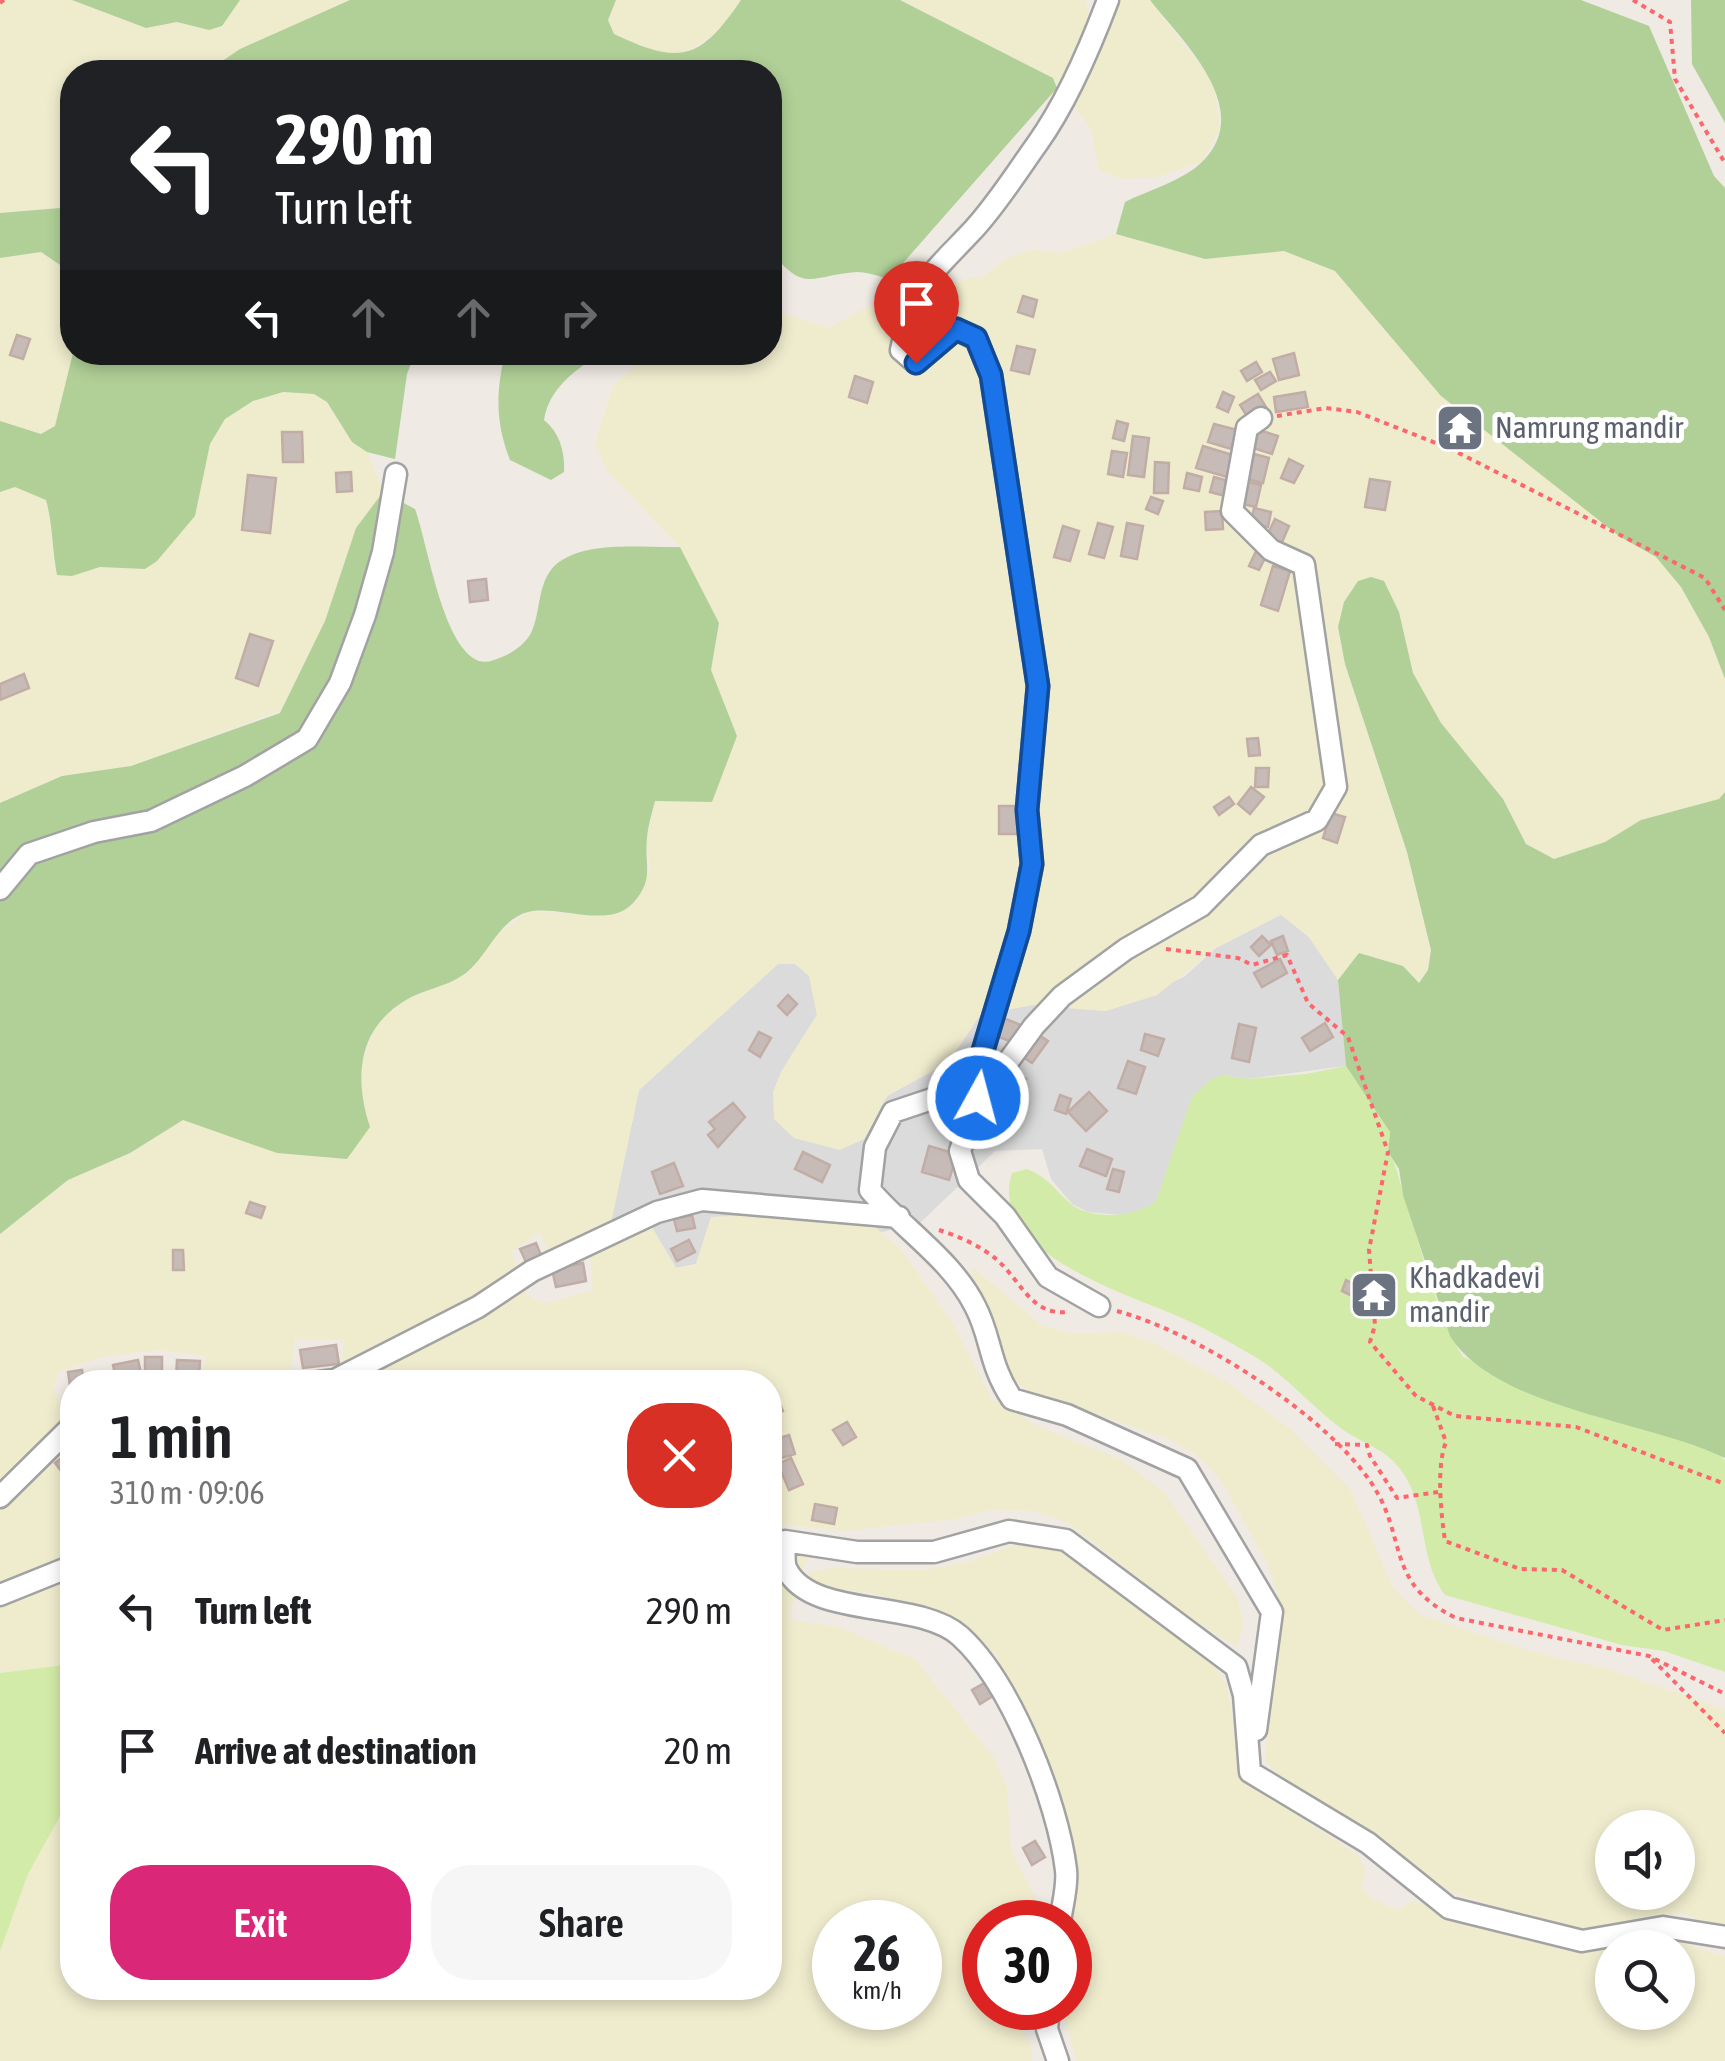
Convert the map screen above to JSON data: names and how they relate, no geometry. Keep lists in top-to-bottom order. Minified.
{"places":{"temple":["Namrung mandir","Khadkadevi mandir"]},"page":{"turn":["290 m","Turn left"],"heading":["1 min","310 m · 09:06"],"list":[{"name":"Turn left","value":"290 m"},{"name":"Arrive at destination","value":"20 m"}],"buttons":["Exit","Share"],"speed":"26 km/h","limit":"30"}}
